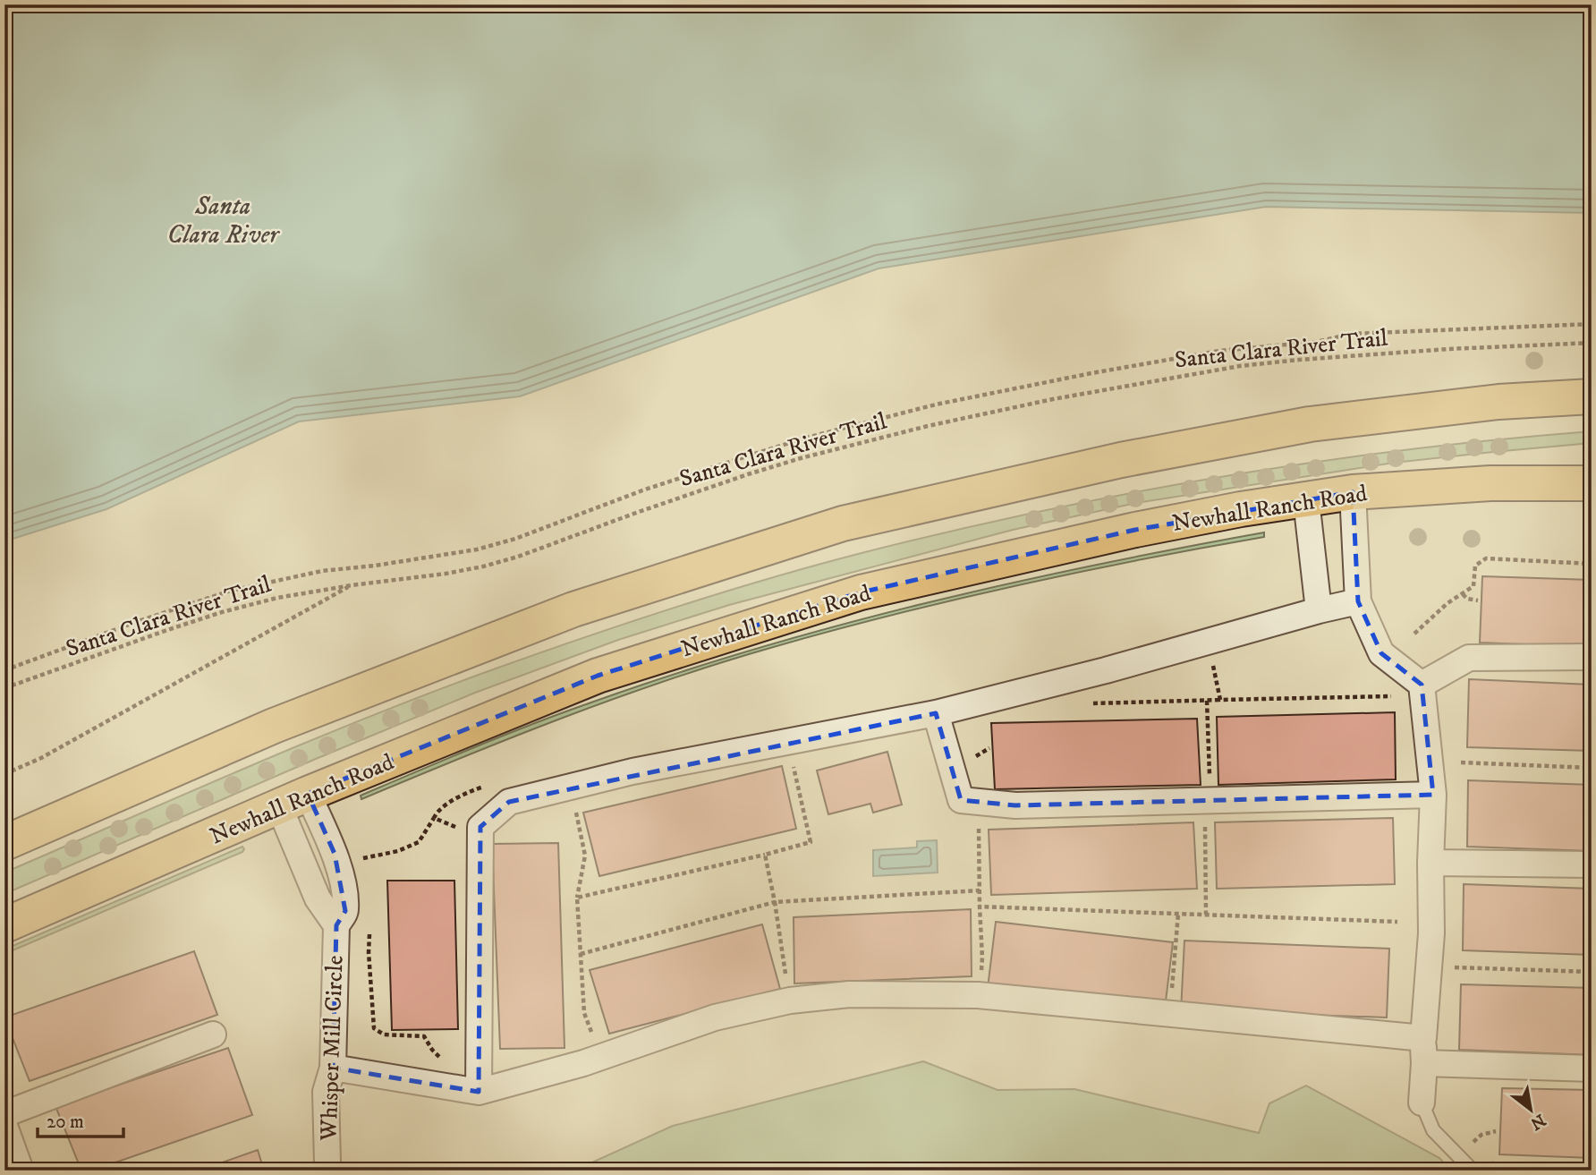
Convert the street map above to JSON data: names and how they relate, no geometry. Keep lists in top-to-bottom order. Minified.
{"streets":{"main road":["Newhall Ranch Road"],"street":["Whisper Mill Circle"],"path":["Santa Clara River Trail"]},"crossings":[["Newhall Ranch Road","Whisper Mill Circle"]],"water":["Santa Clara River"],"scale_bar":"20 m","north":"bottom right"}
